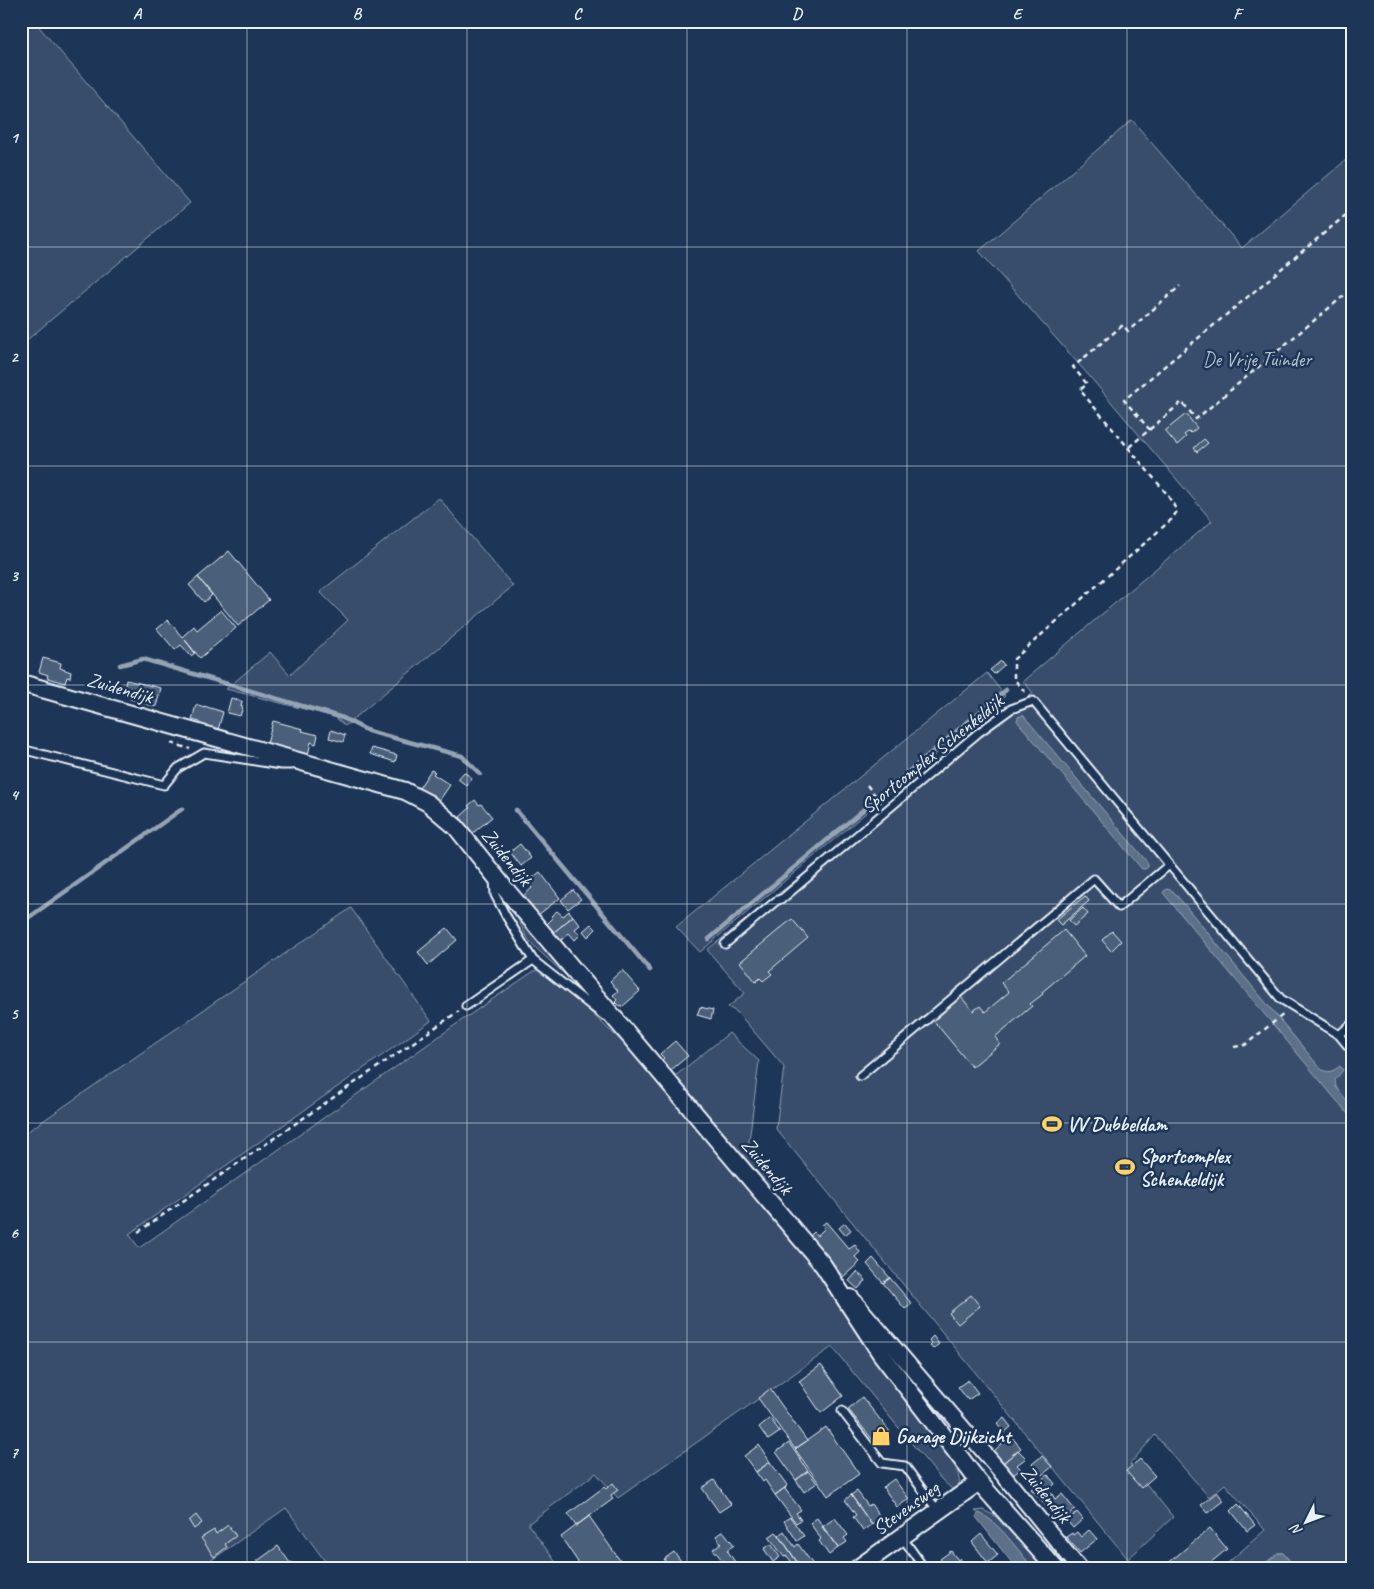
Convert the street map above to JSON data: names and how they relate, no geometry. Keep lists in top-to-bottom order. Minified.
{"streets":{"street":["Zuidendijk","Stevensweg"],"lane":["Sportcomplex Schenkeldijk"]},"crossings":[["Zuidendijk","Stevensweg"]],"parks":["De Vrije Tuinder"],"places":{"sports":["VV Dubbeldam","Sportcomplex Schenkeldijk"],"shop":["Garage Dijkzicht"]},"north":"bottom left","grid":{"columns":["A","B","C","D","E","F"],"rows":["1","2","3","4","5","6","7"]}}
